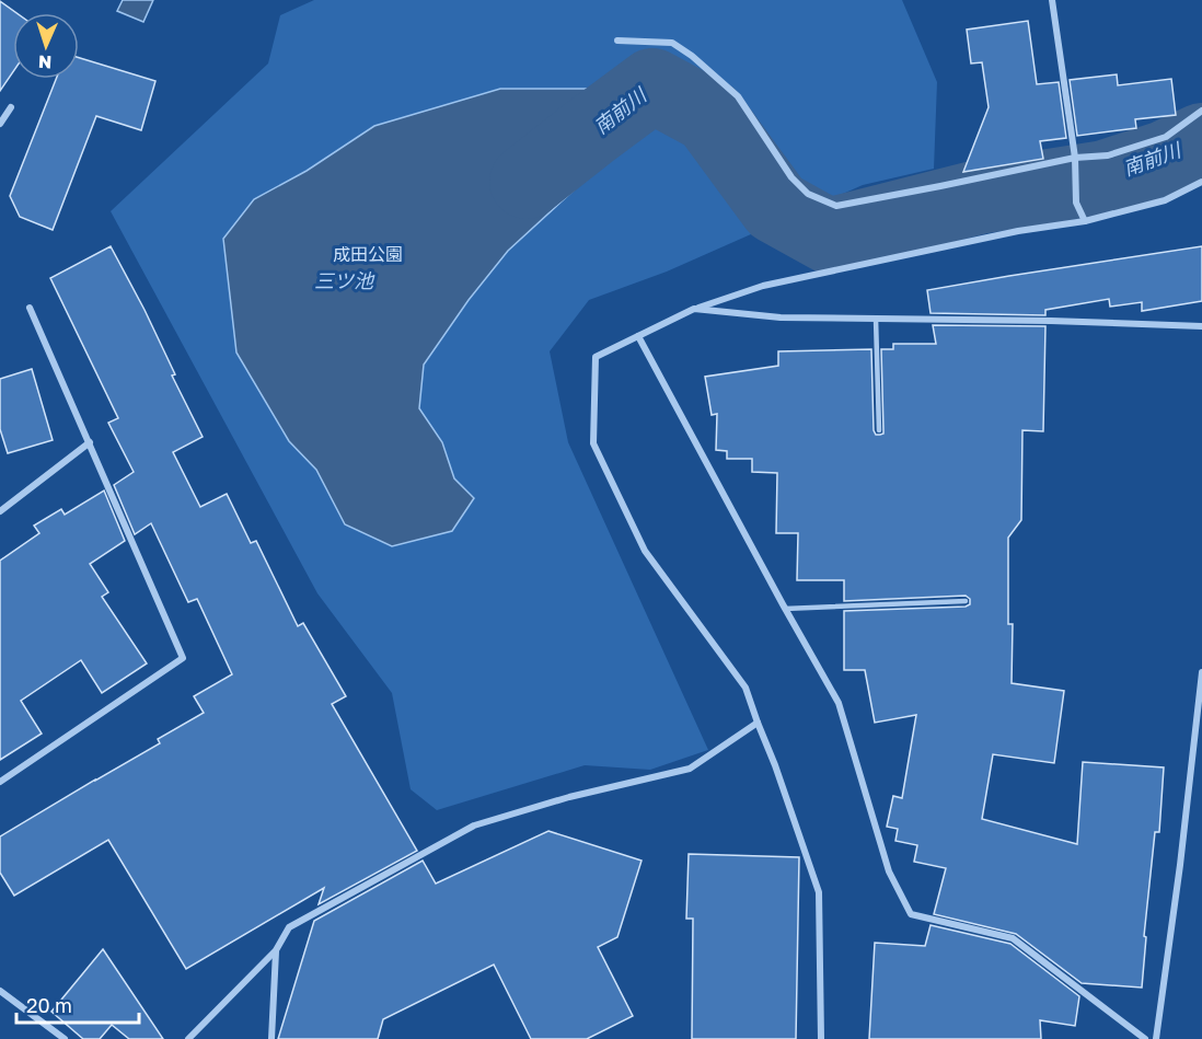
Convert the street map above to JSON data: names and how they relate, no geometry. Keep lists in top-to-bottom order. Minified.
{"water":["南前川","三ツ池"],"parks":["成田公園"],"scale_bar":"20 m","north":"bottom"}
